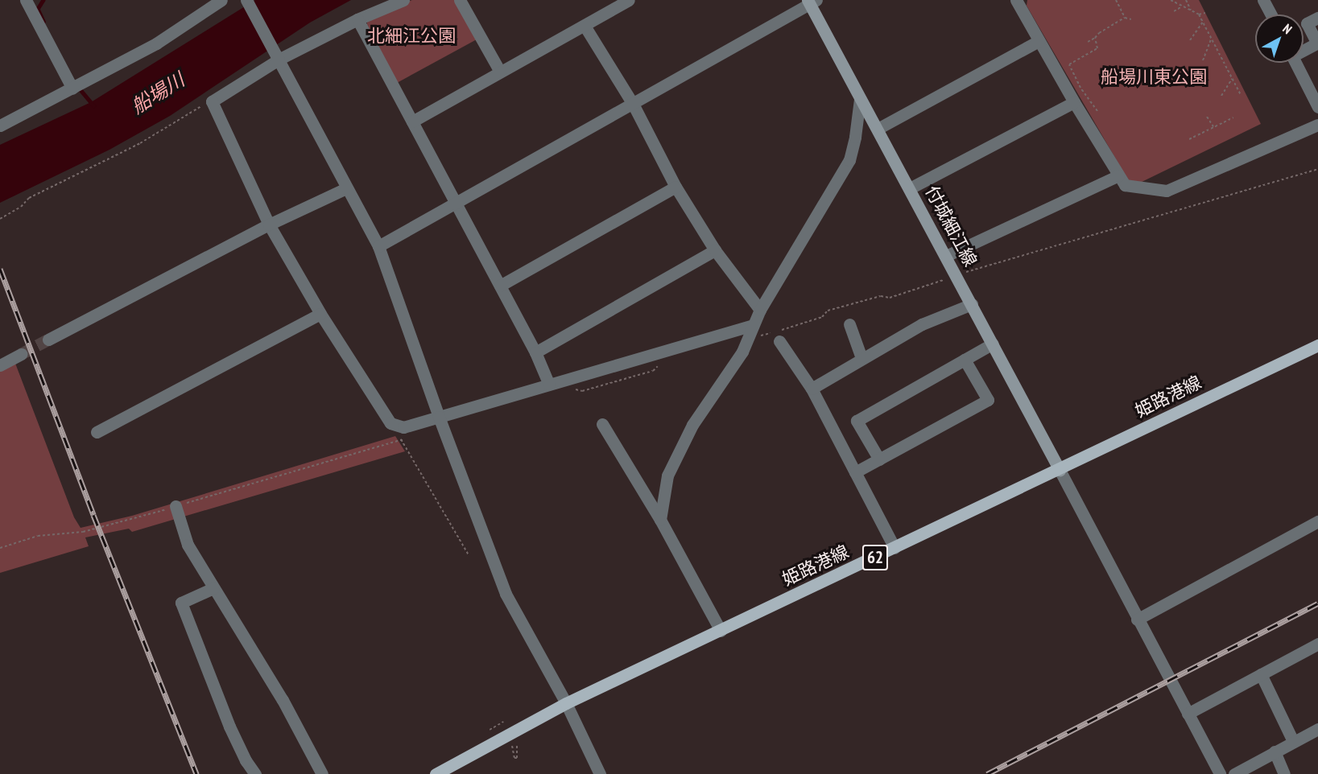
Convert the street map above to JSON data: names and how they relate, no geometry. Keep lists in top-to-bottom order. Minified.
{"streets":{"main road":["付城細江線","姫路港線","62"]},"crossings":[["付城細江線","姫路港線"]],"water":["船場川"],"parks":["北細江公園","船場川東公園"],"north":"top right"}
